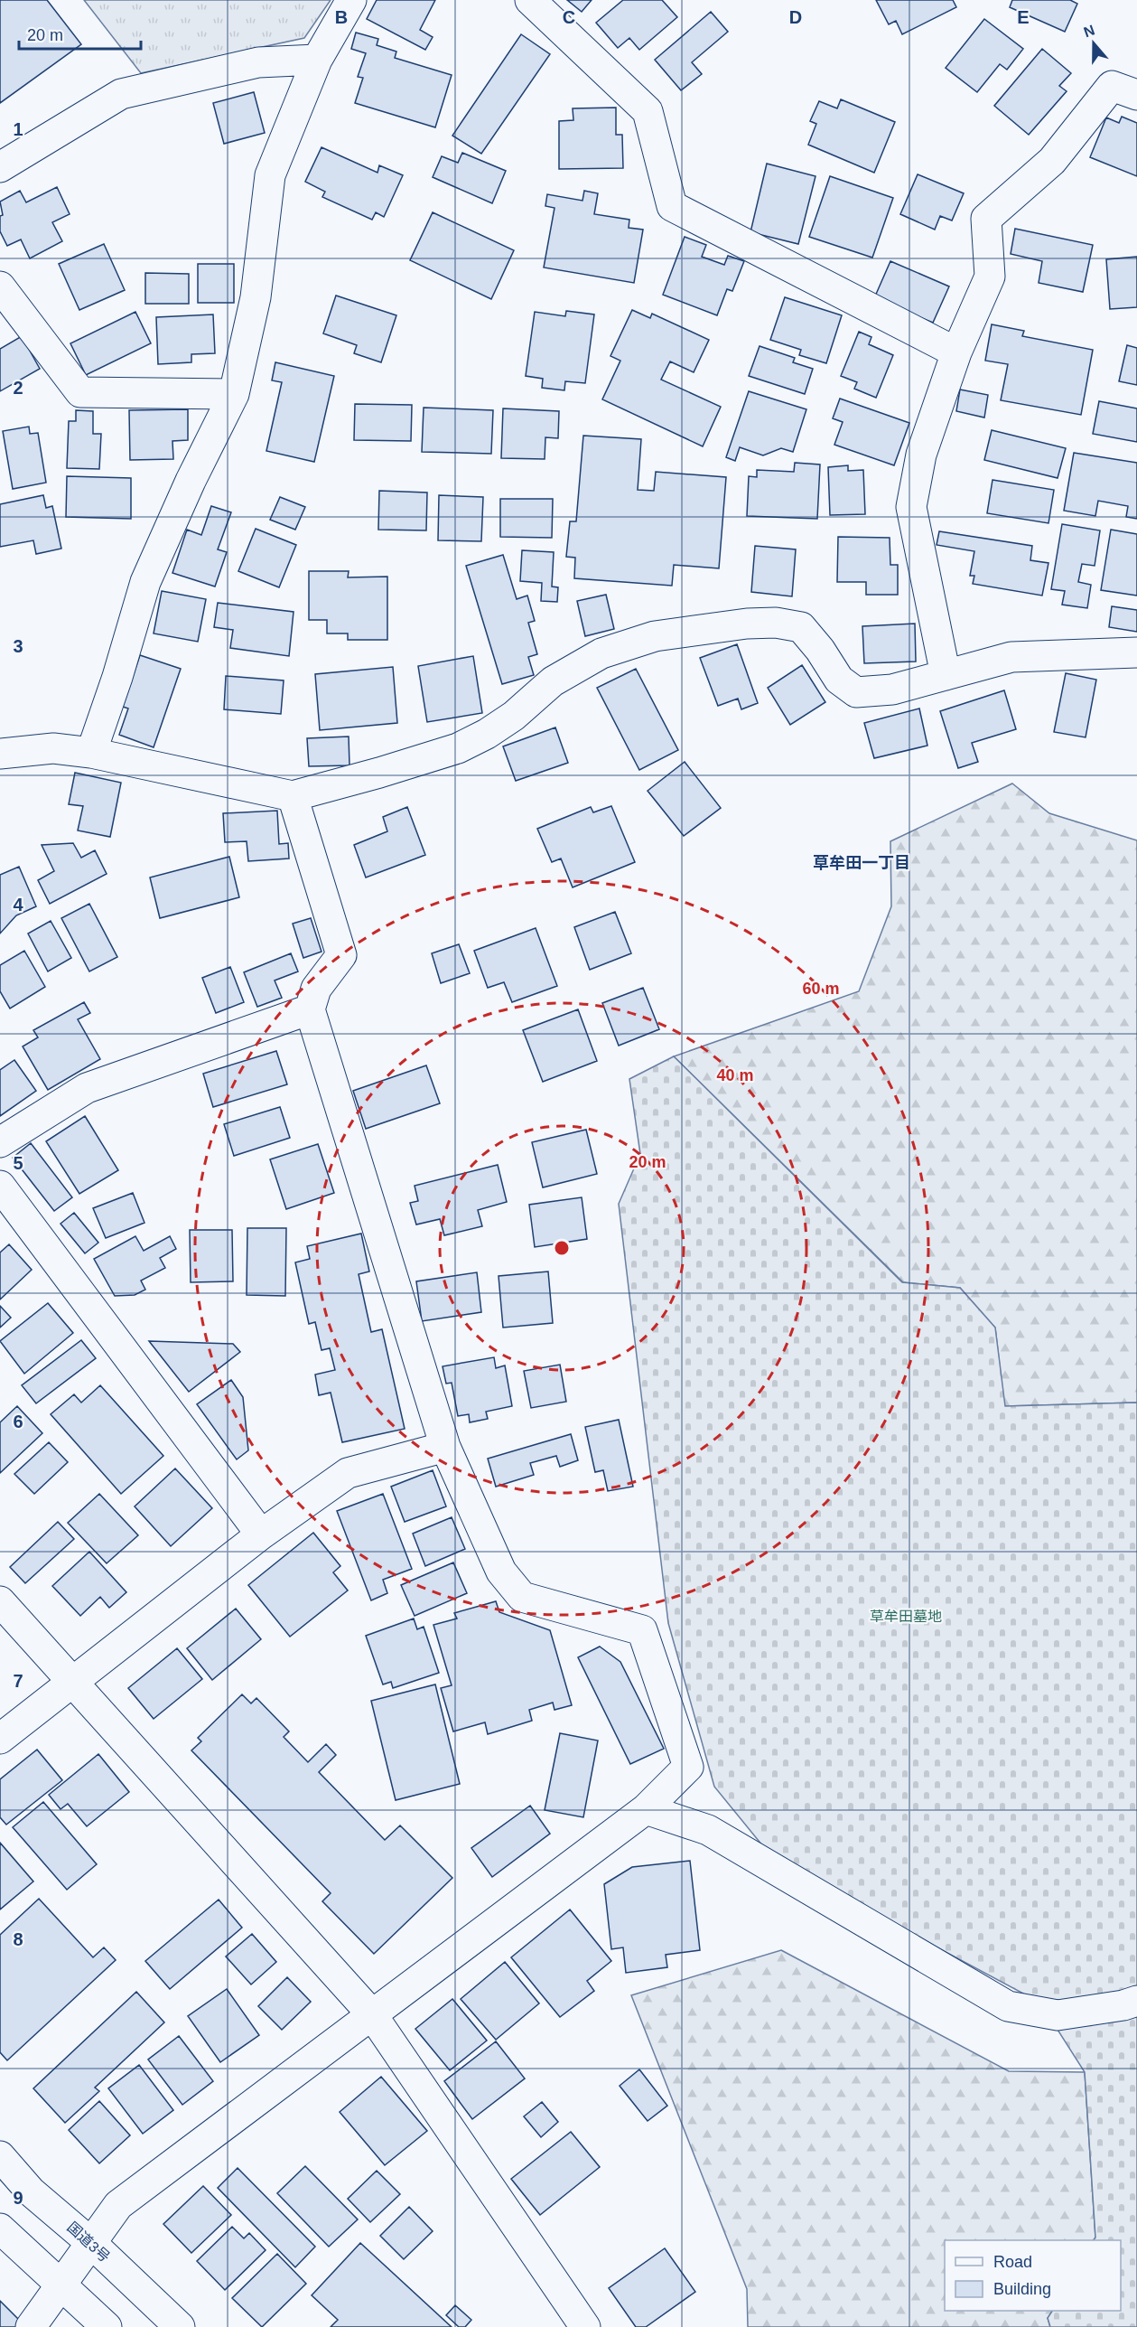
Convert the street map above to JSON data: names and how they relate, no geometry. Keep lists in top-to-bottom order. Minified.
{"streets":{"main road":["国道3号"]},"districts":["草牟田一丁目"],"parks":["草牟田墓地"],"legend":["Road","Building"],"scale_bar":"20 m","north":"top","grid":{"columns":["B","C","D","E"],"rows":["1","2","3","4","5","6","7","8","9"]},"rings":["60 m","40 m","20 m"]}
